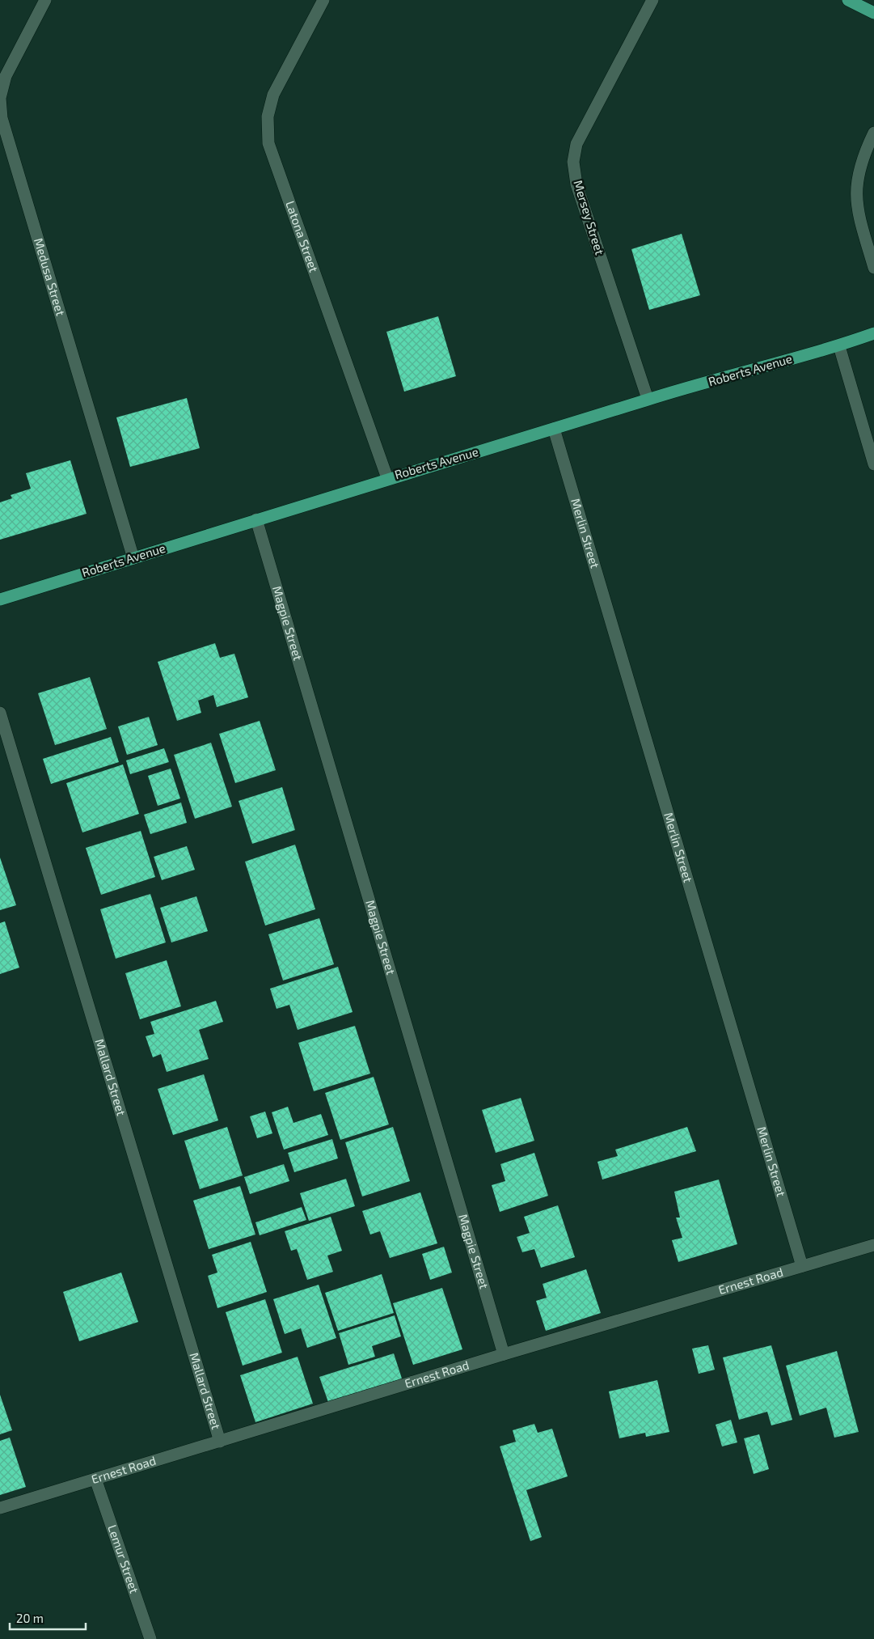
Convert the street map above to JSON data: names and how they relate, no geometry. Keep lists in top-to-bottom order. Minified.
{"streets":{"main road":["Roberts Avenue"],"street":["Mersey Street","Latona Street","Medusa Street","Merlin Street","Magpie Street","Mallard Street","Ernest Road","Lemur Street"]},"crossings":[["Mersey Street","Roberts Avenue"],["Latona Street","Roberts Avenue"],["Medusa Street","Roberts Avenue"],["Roberts Avenue","Merlin Street"],["Roberts Avenue","Magpie Street"],["Merlin Street","Ernest Road"],["Magpie Street","Ernest Road"],["Mallard Street","Ernest Road"],["Ernest Road","Lemur Street"]],"scale_bar":"20 m"}
